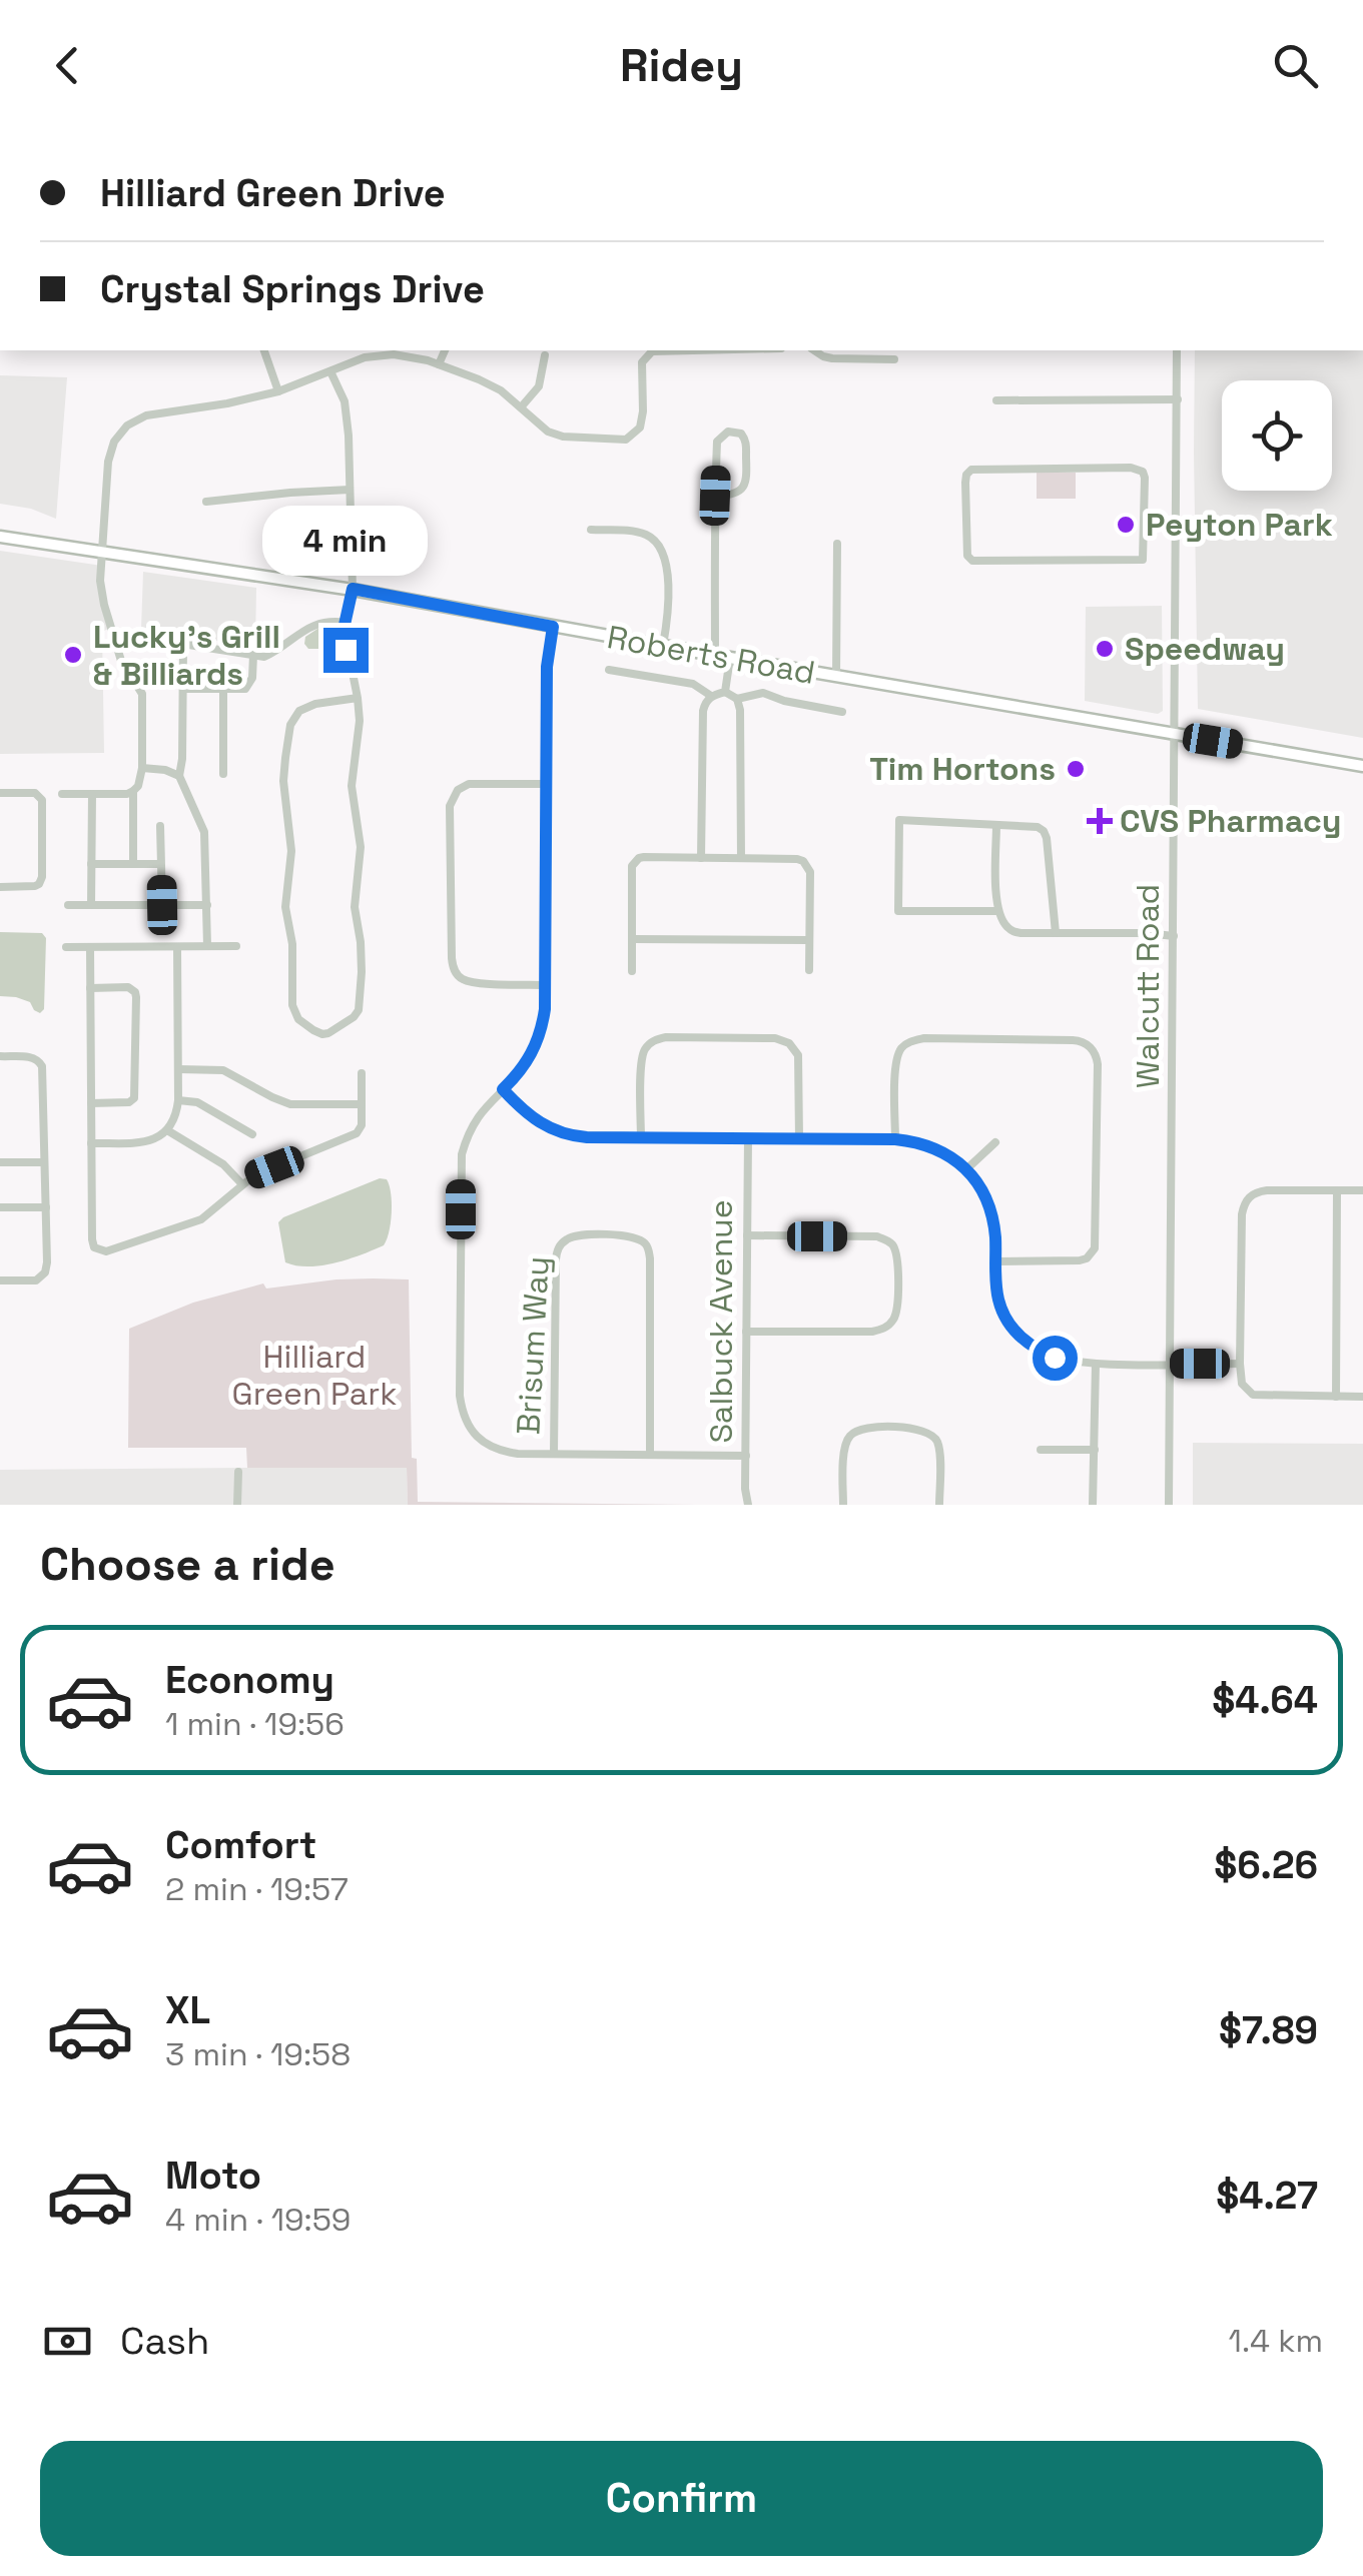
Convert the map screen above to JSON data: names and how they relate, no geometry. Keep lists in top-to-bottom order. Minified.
{"streets":{"main road":["Roberts Road"],"street":["Walcutt Road","Salbuck Avenue","Brisum Way"]},"crossings":[["Roberts Road","Walcutt Road"]],"parks":["Hilliard Green Park"],"places":{"other":["Peyton Park","Speedway","Lucky's Grill & Billiards","Tim Hortons"],"health":["CVS Pharmacy"]},"page":{"header":"Ridey","banner":["Hilliard Green Drive","Crystal Springs Drive"],"bubble":"4 min","heading":"Choose a ride","list":[{"name":"Economy","note":"1 min · 19:56","value":"$4.64"},{"name":"Comfort","note":"2 min · 19:57","value":"$6.26"},{"name":"XL","note":"3 min · 19:58","value":"$7.89"},{"name":"Moto","note":"4 min · 19:59","value":"$4.27"}],"pay":["Cash","1.4 km"],"buttons":"Confirm"}}
